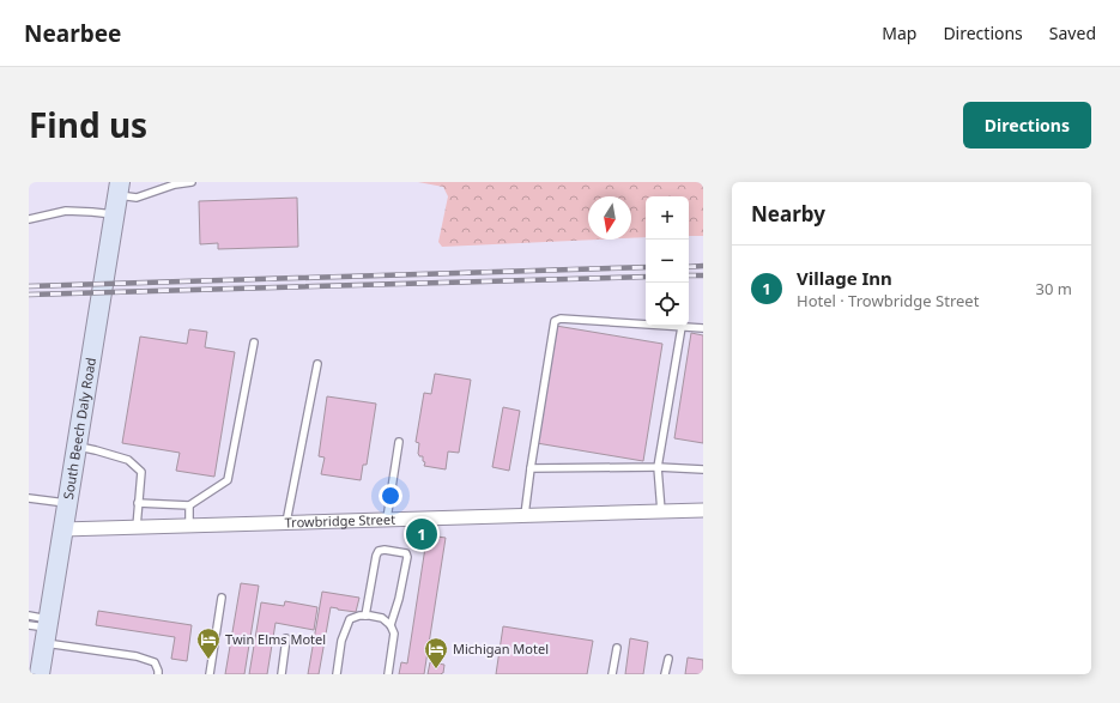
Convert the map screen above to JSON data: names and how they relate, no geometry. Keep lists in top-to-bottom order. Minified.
{"streets":{"main road":["South Beech Daly Road"],"street":["Trowbridge Street"]},"crossings":[["South Beech Daly Road","Trowbridge Street"]],"places":{"hotel":["Twin Elms Motel","Michigan Motel"]},"north":"bottom","page":{"header":"Nearbee","nav":["Map","Directions","Saved"],"title":"Find us","buttons":"Directions","heading":"Nearby","map_buttons":["+","−"],"list":[{"mark":"1","name":"Village Inn","note":"Hotel · Trowbridge Street","value":"30 m"}],"pins":"1"}}
